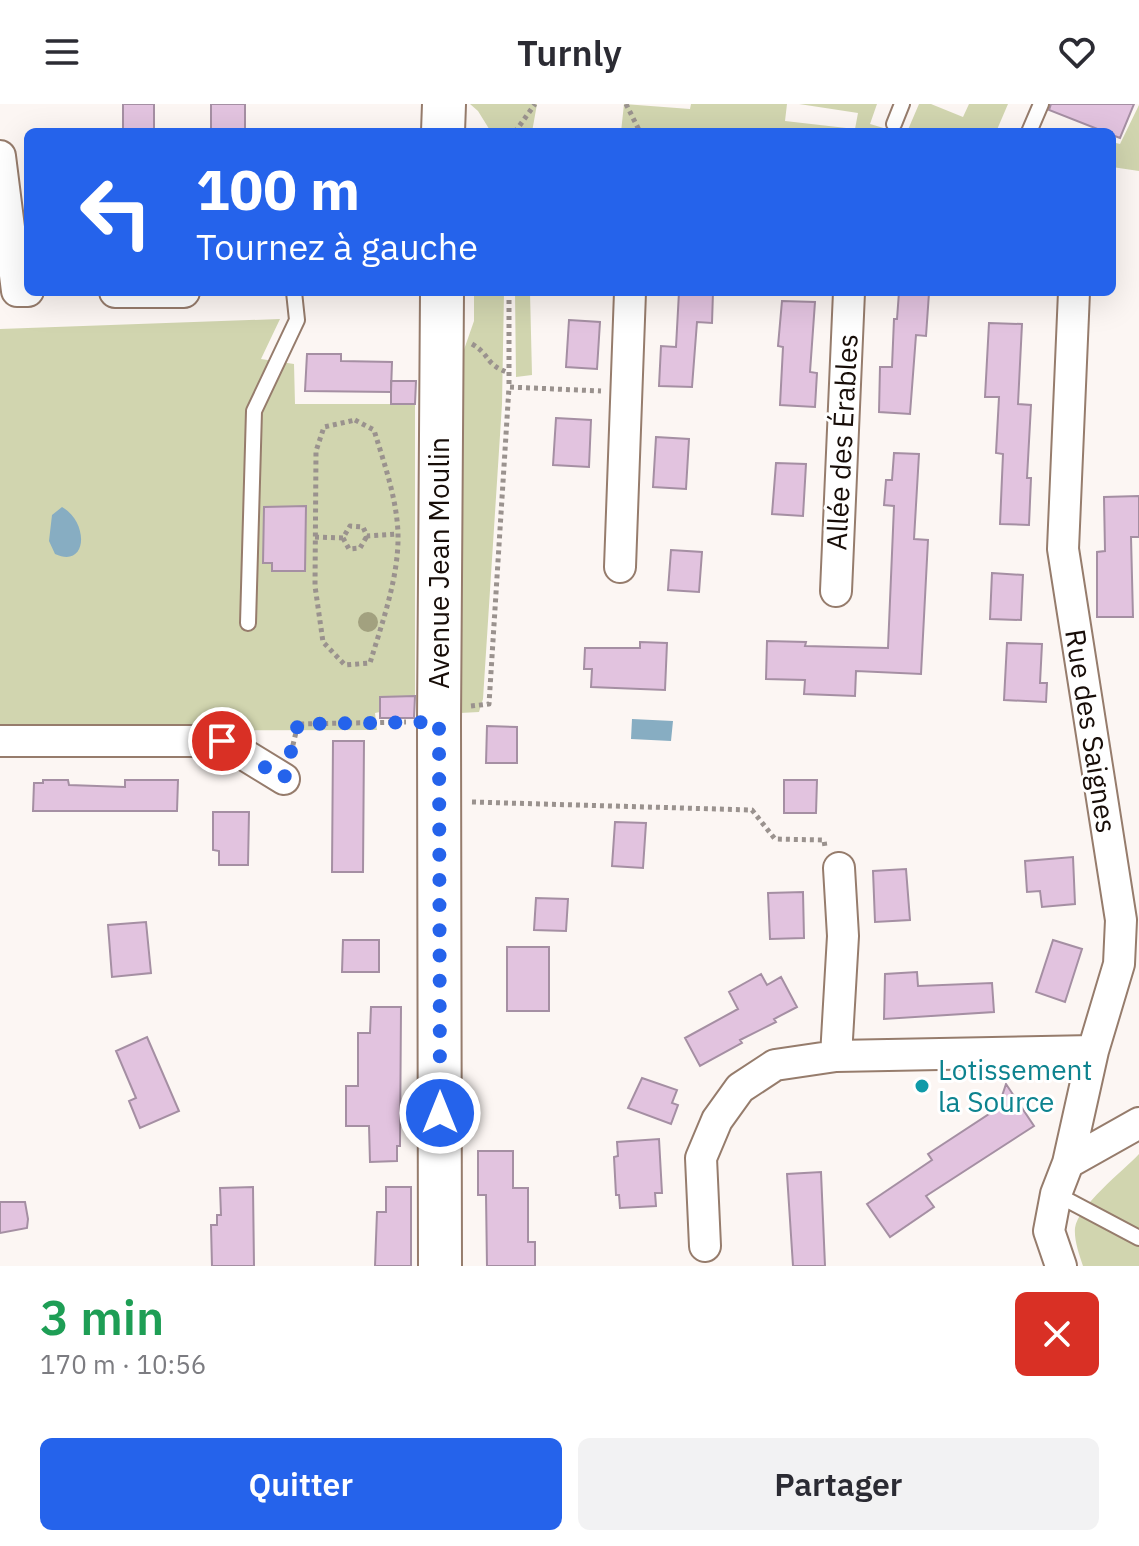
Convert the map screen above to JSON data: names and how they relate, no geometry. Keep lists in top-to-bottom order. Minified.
{"streets":{"main road":["Avenue Jean Moulin"],"street":["Allée des Érables","Rue des Saignes"]},"places":["Lotissement la Source"],"page":{"header":"Turnly","turn":["100 m","Tournez à gauche"],"heading":["3 min","170 m · 10:56"],"buttons":["Quitter","Partager"]}}
